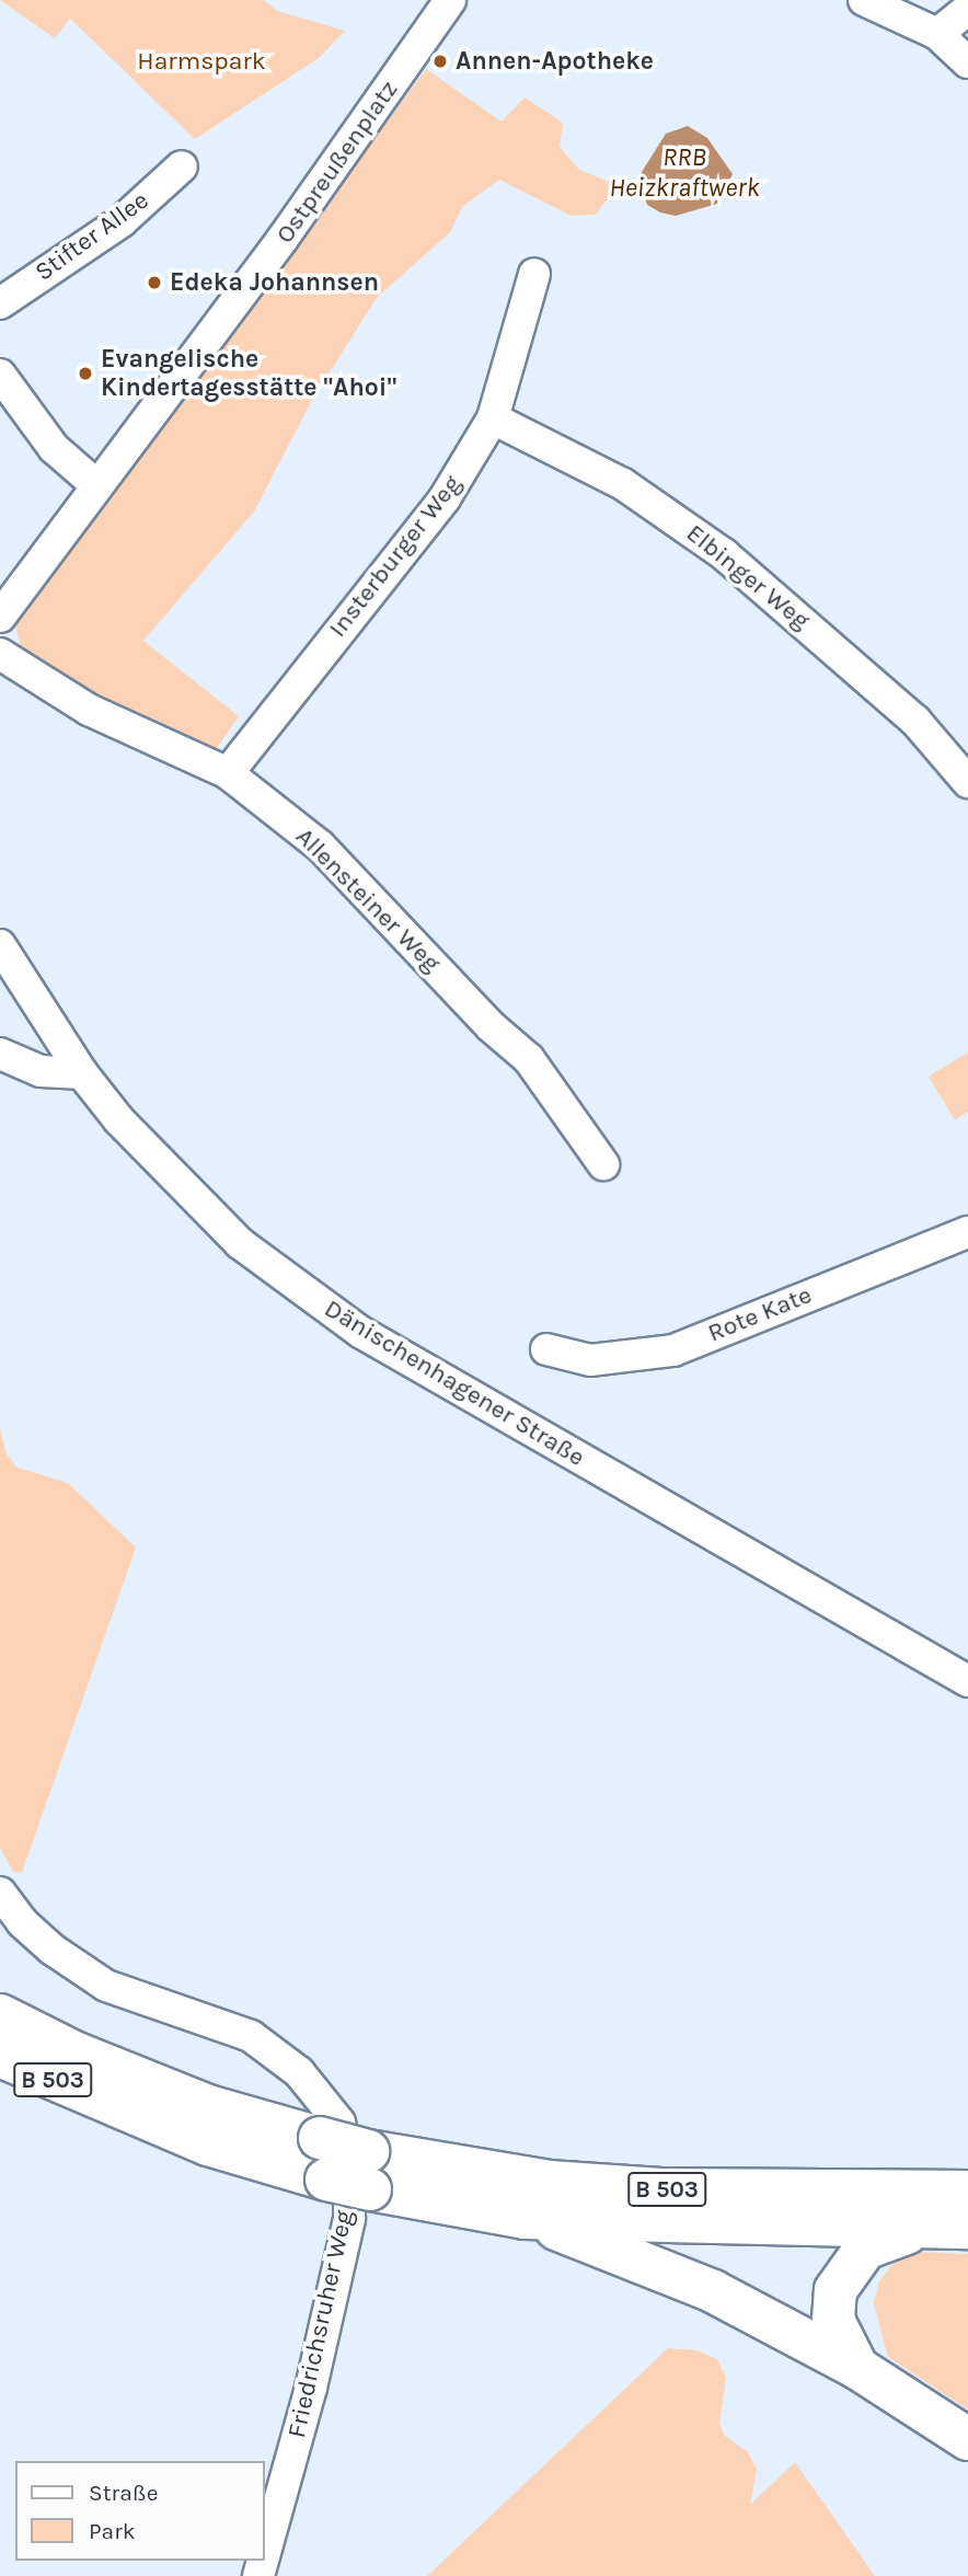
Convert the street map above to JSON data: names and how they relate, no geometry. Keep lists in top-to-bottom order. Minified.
{"streets":{"highway":["B 503"],"street":["Ostpreußenplatz","Stifter Allee","Insterburger Weg","Elbinger Weg","Allensteiner Weg","Rote Kate","Dänischenhagener Straße","Friedrichsruher Weg"]},"crossings":[["Insterburger Weg","Elbinger Weg"],["Insterburger Weg","Allensteiner Weg"]],"water":["RRB Heizkraftwerk"],"parks":["Harmspark"],"places":["Annen-Apotheke","Edeka Johannsen","Evangelische Kindertagesstätte \"Ahoi\""],"legend":["Straße","Park"]}
